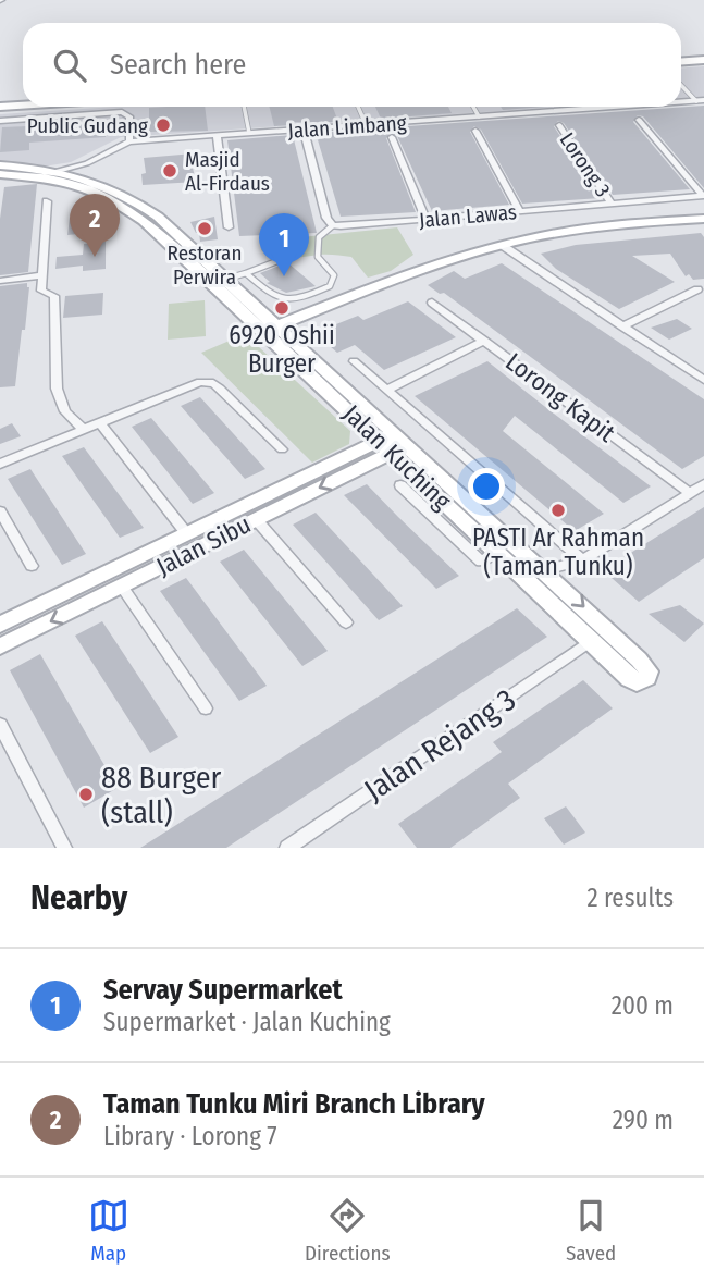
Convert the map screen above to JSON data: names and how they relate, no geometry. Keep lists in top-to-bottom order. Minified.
{"streets":{"street":["Jalan Limbang","Lorong 3","Jalan Lawas","Lorong Kapit","Jalan Kuching","Jalan Sibu","Jalan Rejang 3"]},"crossings":[["Jalan Limbang","Jalan Kuching"],["Lorong 3","Jalan Lawas"],["Jalan Kuching","Jalan Sibu"],["Jalan Kuching","Jalan Rejang 3"]],"places":["Public Gudang","Masjid Al-Firdaus","Restoran Perwira","6920 Oshii Burger","PASTI Ar Rahman (Taman Tunku)","88 Burger (stall)"],"page":{"search":"Search here","pins":["2","1"],"heading":["Nearby","2 results"],"list":[{"mark":"1","name":"Servay Supermarket","note":"Supermarket · Jalan Kuching","value":"200 m"},{"mark":"2","name":"Taman Tunku Miri Branch Library","note":"Library · Lorong 7","value":"290 m"}],"nav":["Map","Directions","Saved"]}}
